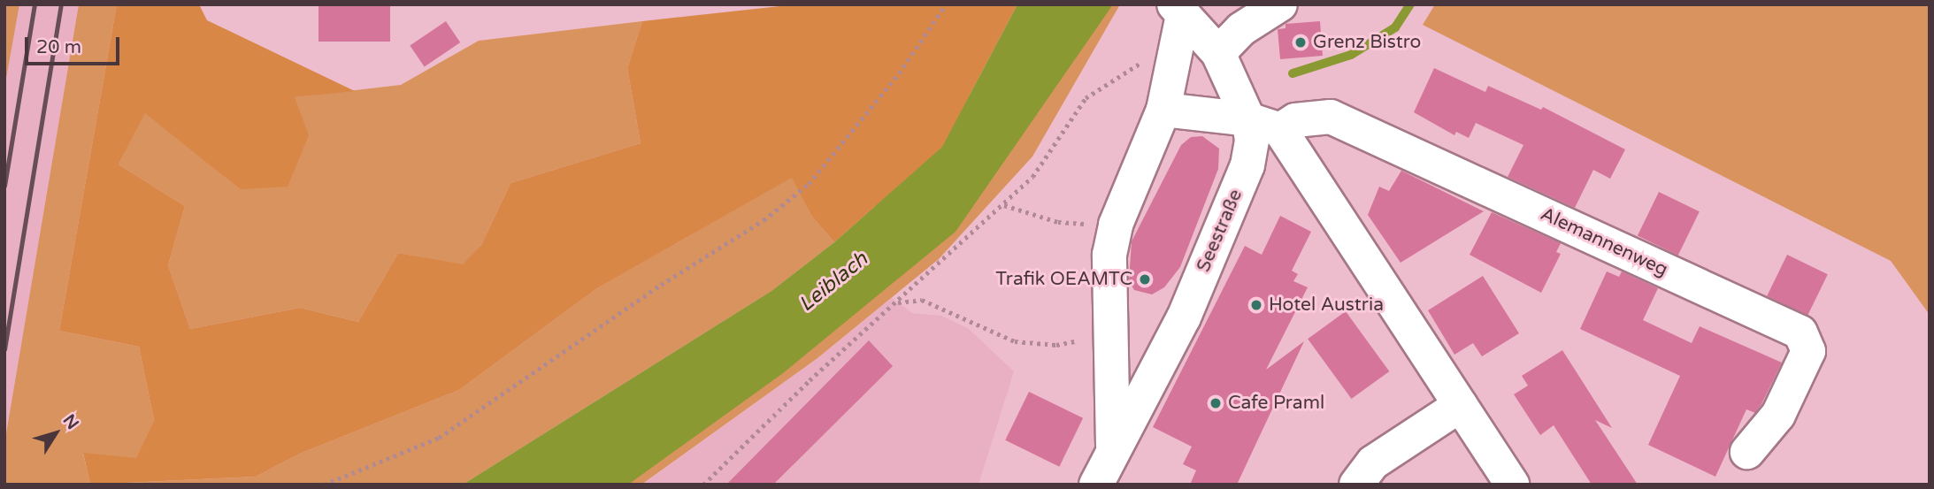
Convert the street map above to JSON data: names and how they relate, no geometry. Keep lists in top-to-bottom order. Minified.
{"streets":{"street":["Seestraße","Alemannenweg"]},"water":["Leiblach"],"places":["Grenz Bistro","Trafik OEAMTC","Hotel Austria","Cafe Praml"],"scale_bar":"20 m","north":"top right"}
